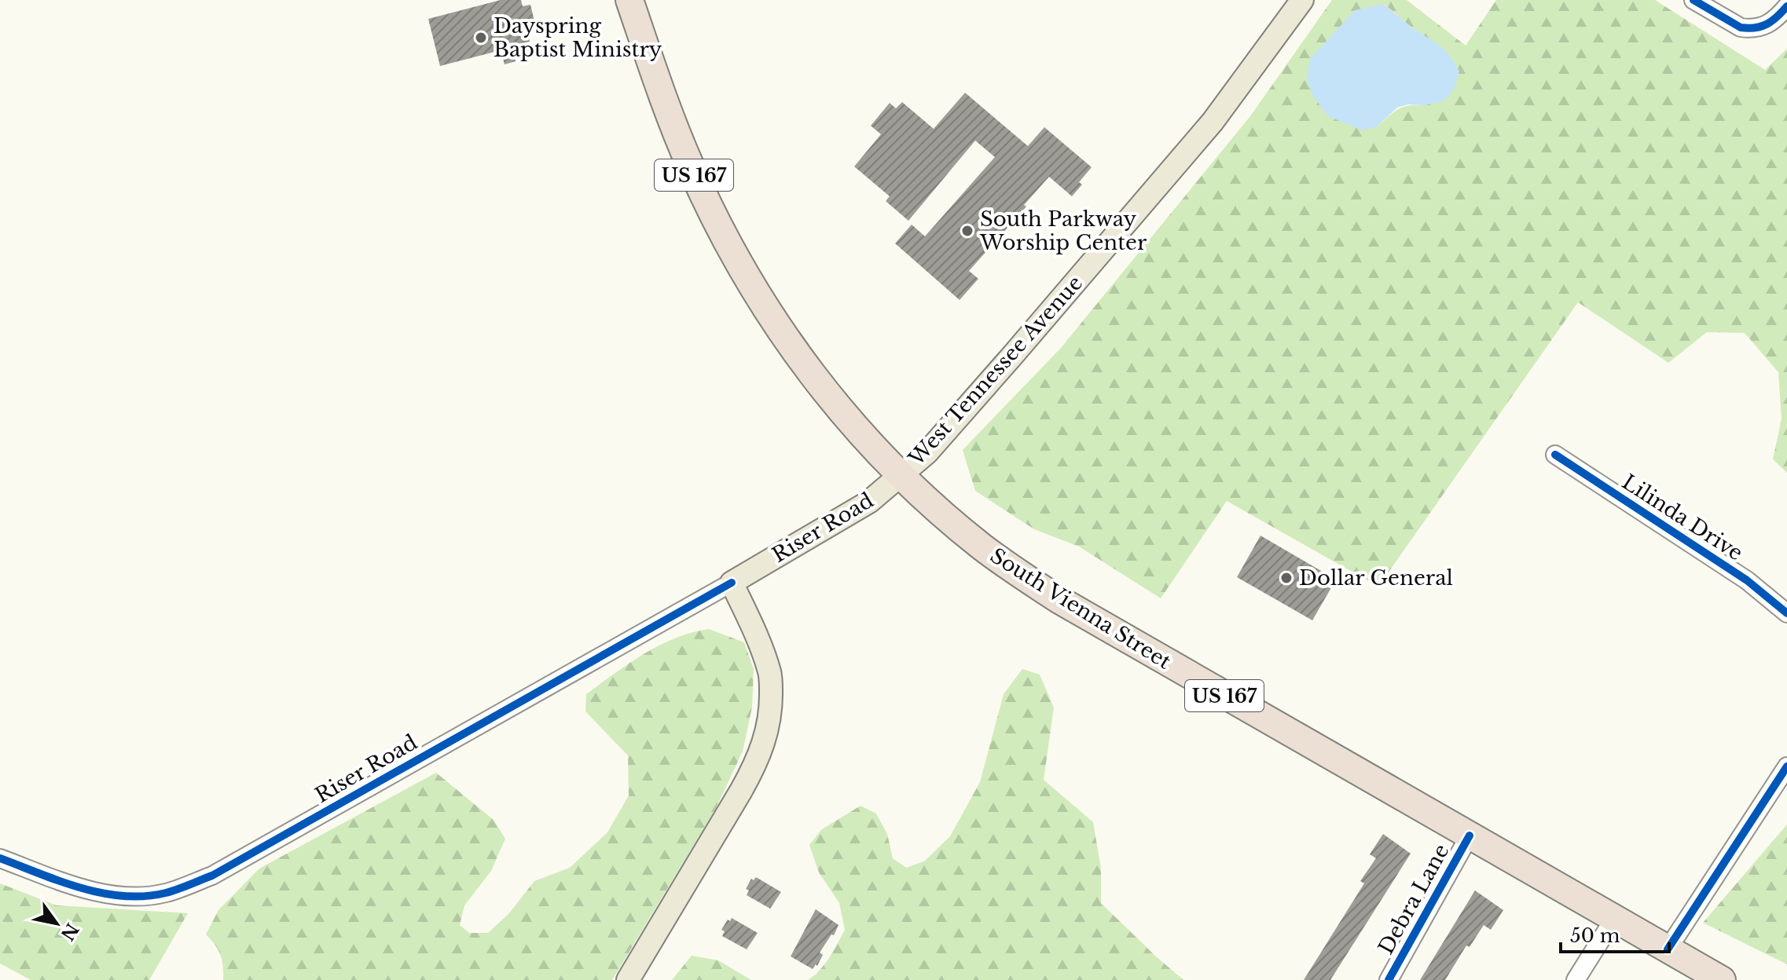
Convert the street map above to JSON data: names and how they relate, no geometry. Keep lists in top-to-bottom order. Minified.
{"streets":{"highway":["US 167","South Vienna Street"],"main road":["West Tennessee Avenue","Riser Road"],"street":["Lilinda Drive","Debra Lane"]},"crossings":[["West Tennessee Avenue","Riser Road"],["West Tennessee Avenue","South Vienna Street"],["Riser Road","South Vienna Street"],["South Vienna Street","Debra Lane"]],"places":["Dayspring Baptist Ministry","South Parkway Worship Center","Dollar General"],"scale_bar":"50 m","north":"bottom right"}
